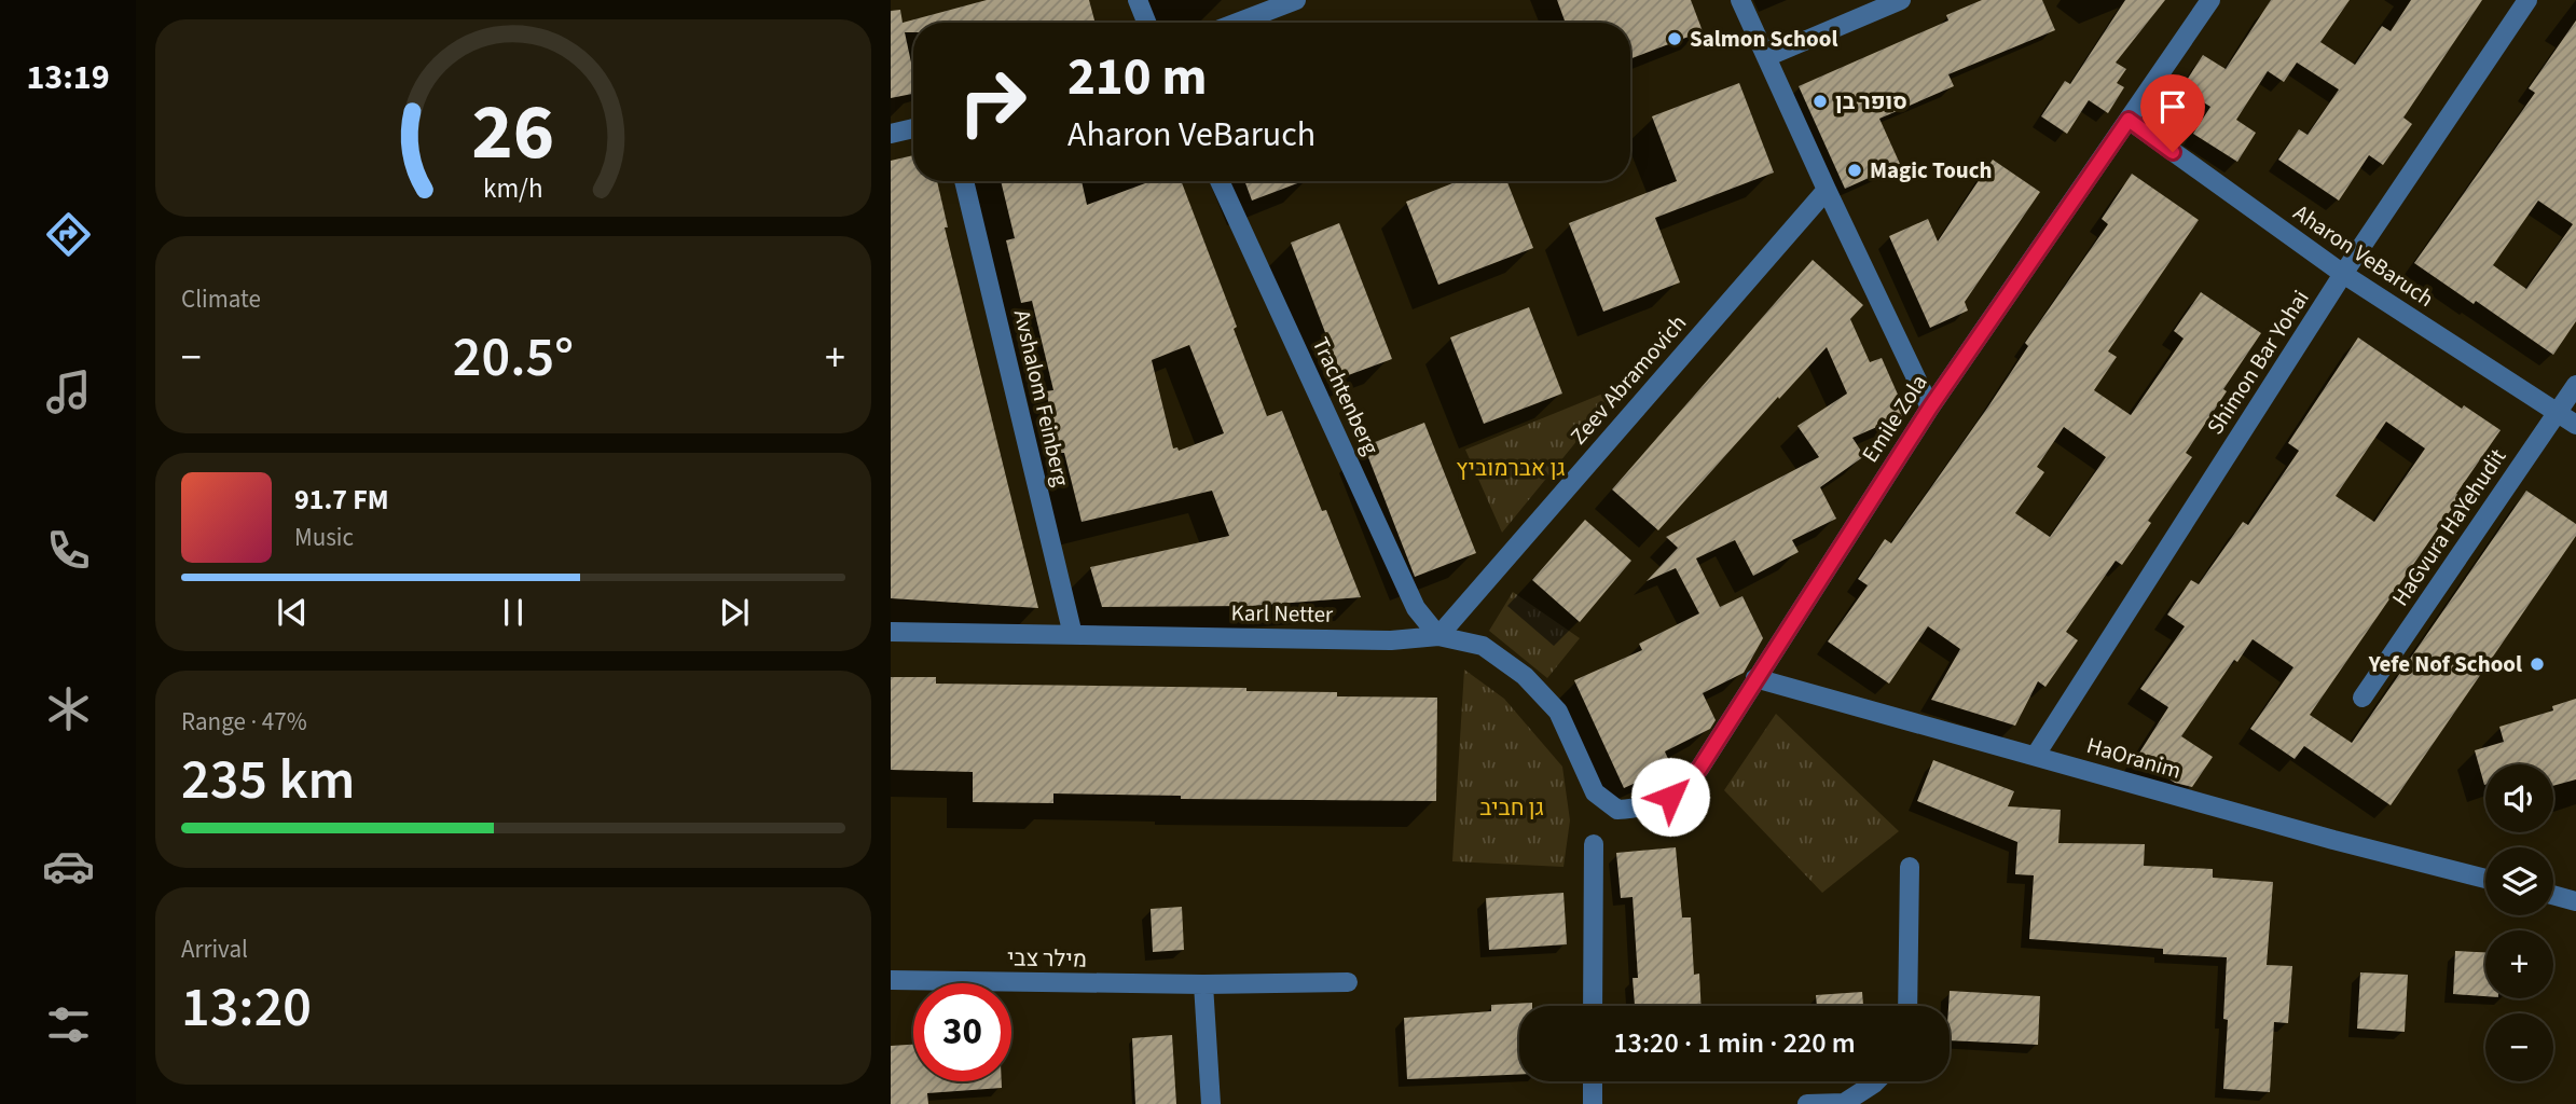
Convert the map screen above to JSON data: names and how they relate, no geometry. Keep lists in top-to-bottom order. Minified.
{"streets":{"street":["Aharon VeBaruch","Shimon Bar Yohai","Zeev Abramovich","Trachtenberg","Avshalom Feinberg","Emile Zola","HaGvura HaYehudit","Karl Netter","HaOranim","מילר צבי"]},"crossings":[["Aharon VeBaruch","Shimon Bar Yohai"],["Aharon VeBaruch","Emile Zola"],["Aharon VeBaruch","HaGvura HaYehudit"],["Shimon Bar Yohai","HaOranim"],["Zeev Abramovich","Trachtenberg"],["Zeev Abramovich","Karl Netter"],["Trachtenberg","Karl Netter"],["Avshalom Feinberg","Karl Netter"],["Emile Zola","Karl Netter"],["Emile Zola","HaOranim"]],"parks":["גן אברמוביץ","גן חביב"],"places":["Salmon School","סופר בן","Magic Touch","Yefe Nof School"],"page":{"tabs":"13:19","turn":["210 m","Aharon VeBaruch"],"tile":["Climate",["Range · 47%","235 km"],["Arrival","13:20"]],"heat":["−","20.5°","+"],"song":["91.7 FM","Music"],"map_buttons":["+","−"],"limit":"30","trip":"13:20 · 1 min · 220 m","gauge":["26","km/h"]}}
